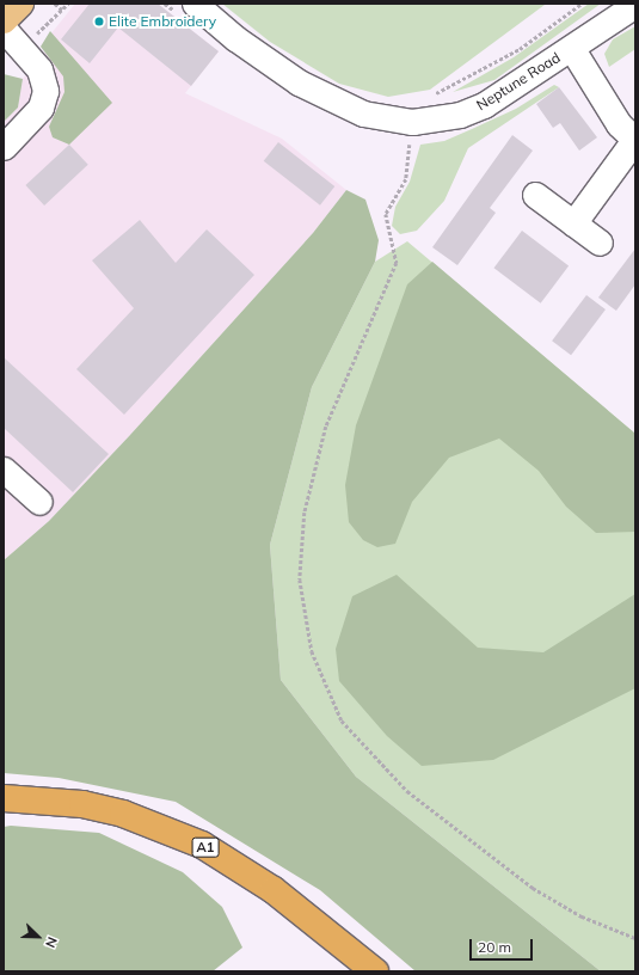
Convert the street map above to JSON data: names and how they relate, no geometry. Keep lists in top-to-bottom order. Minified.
{"streets":{"highway":["A1"],"street":["Neptune Road"]},"places":["Elite Embroidery"],"scale_bar":"20 m","north":"bottom right"}
